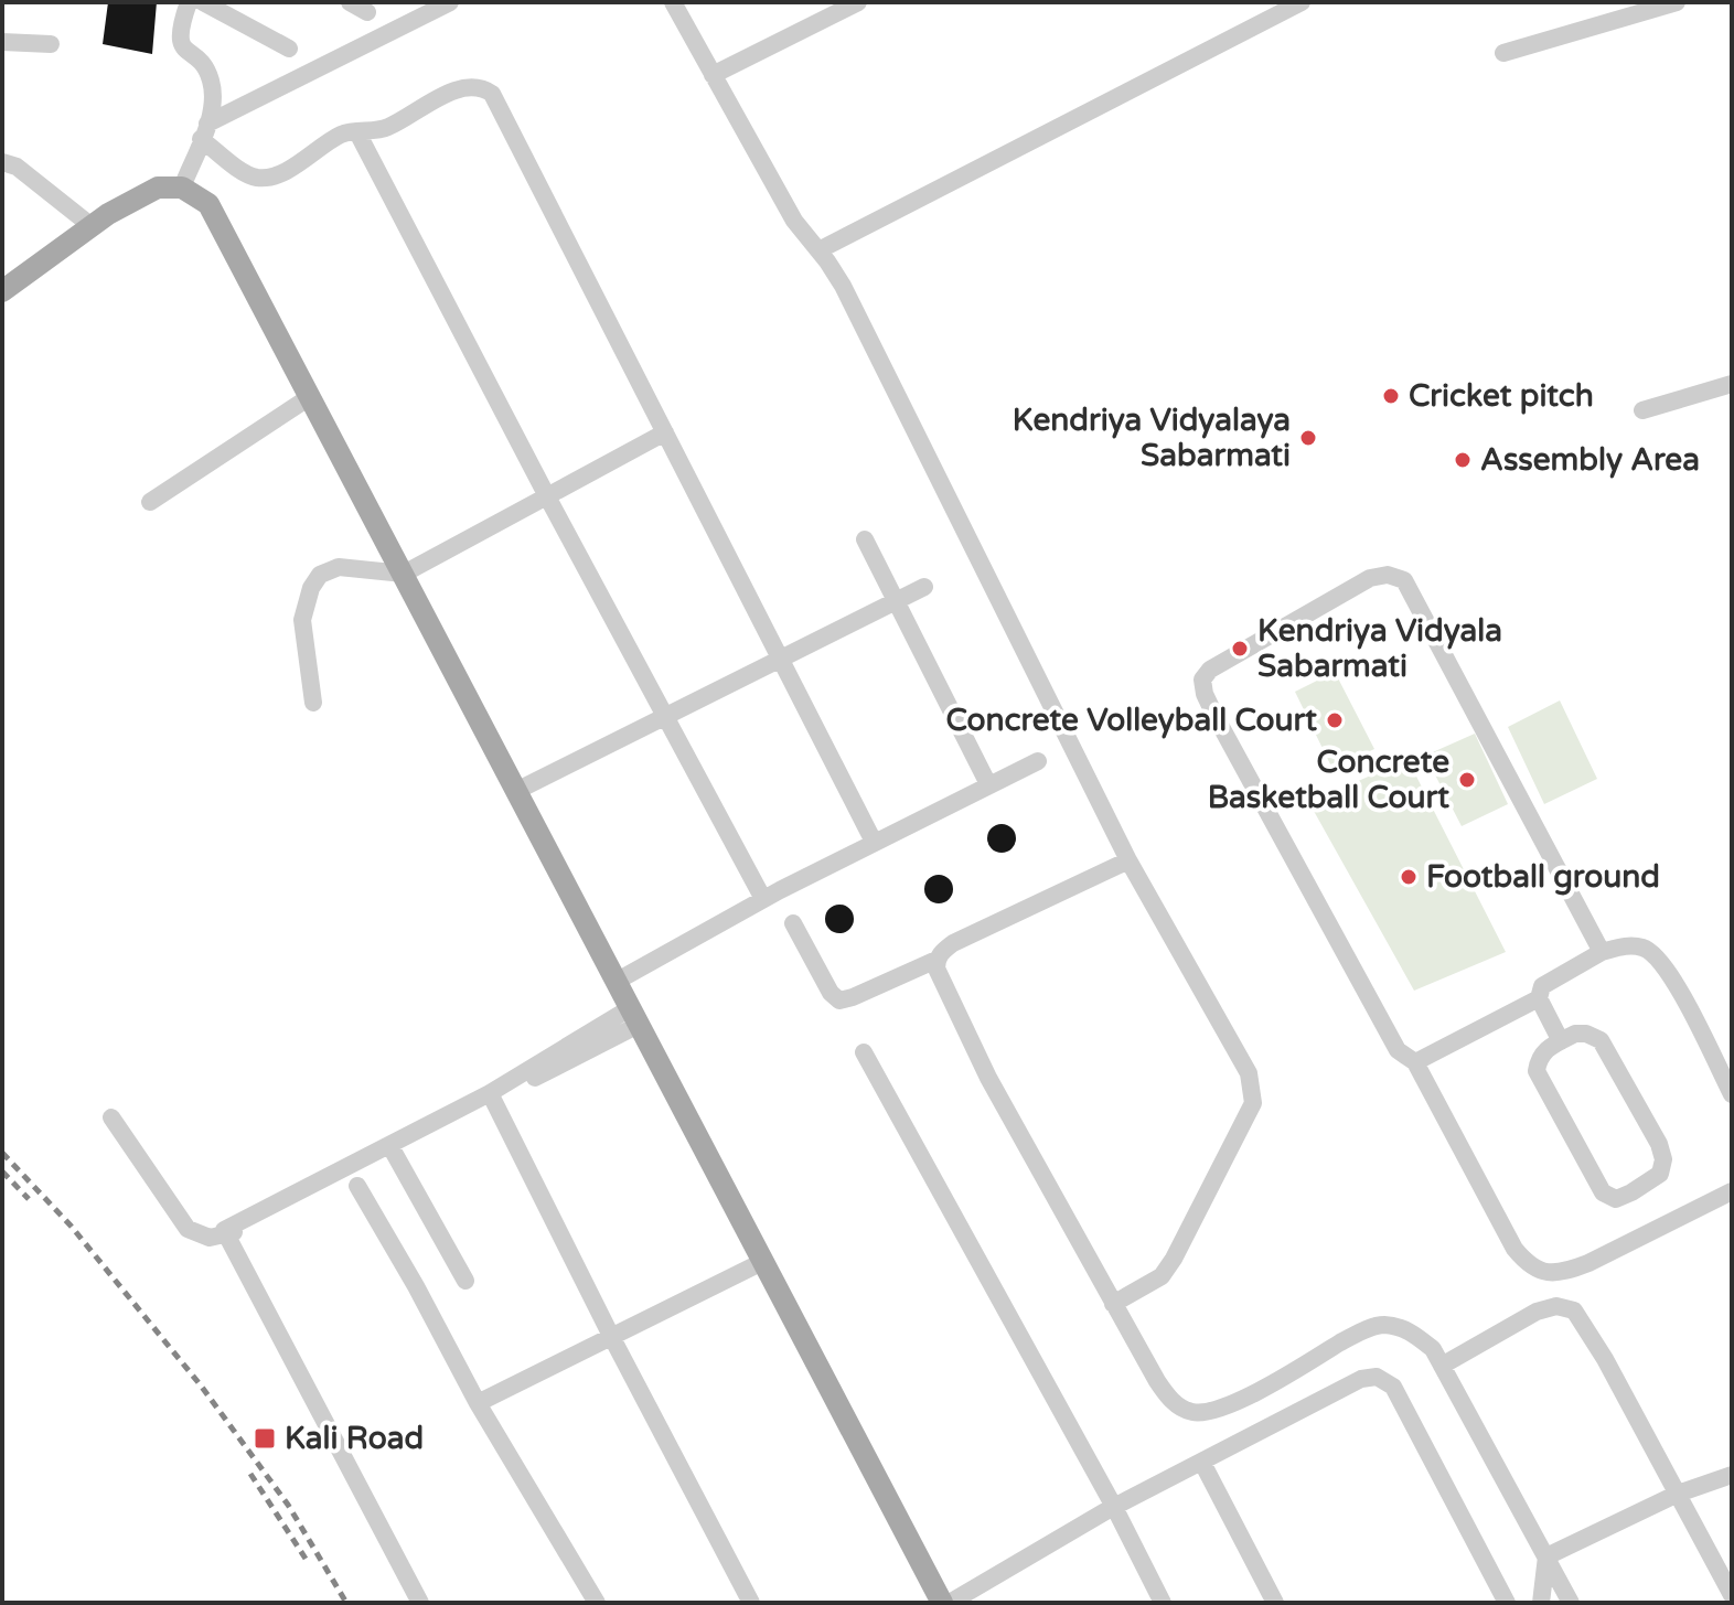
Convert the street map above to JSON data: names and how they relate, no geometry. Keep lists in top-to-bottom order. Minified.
{"places":{"other":["Cricket pitch","Kendriya Vidyalaya Sabarmati","Assembly Area","Kendriya Vidyala Sabarmati","Concrete Volleyball Court","Concrete Basketball Court","Football ground"],"transit":["Kali Road"]}}
